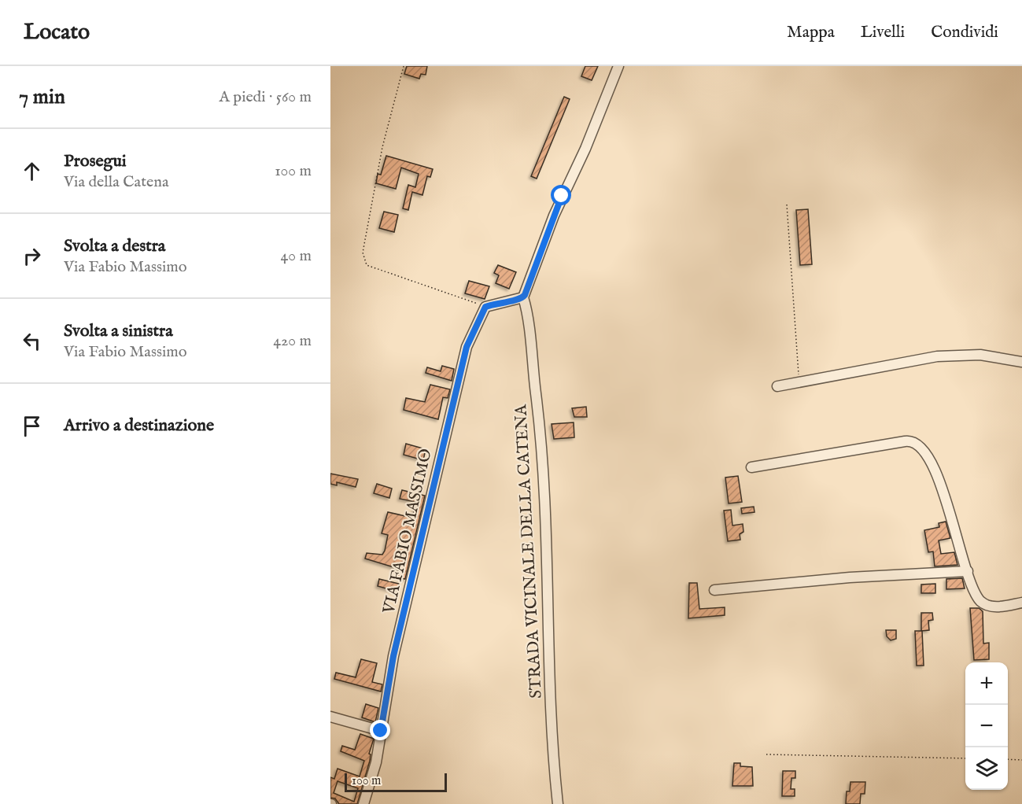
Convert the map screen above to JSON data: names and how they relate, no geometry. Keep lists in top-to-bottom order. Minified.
{"streets":{"street":["VIA FABIO MASSIMO","STRADA VICINALE DELLA CATENA"]},"scale_bar":"100 m","page":{"header":"Locato","nav":["Mappa","Livelli","Condividi"],"heading":["7 min","A piedi · 560 m"],"list":[["Prosegui","Via della Catena","100 m"],["Svolta a destra","Via Fabio Massimo","40 m"],["Svolta a sinistra","Via Fabio Massimo","420 m"],"Arrivo a destinazione"],"map_buttons":["+","−"],"scale":"100 m"}}
